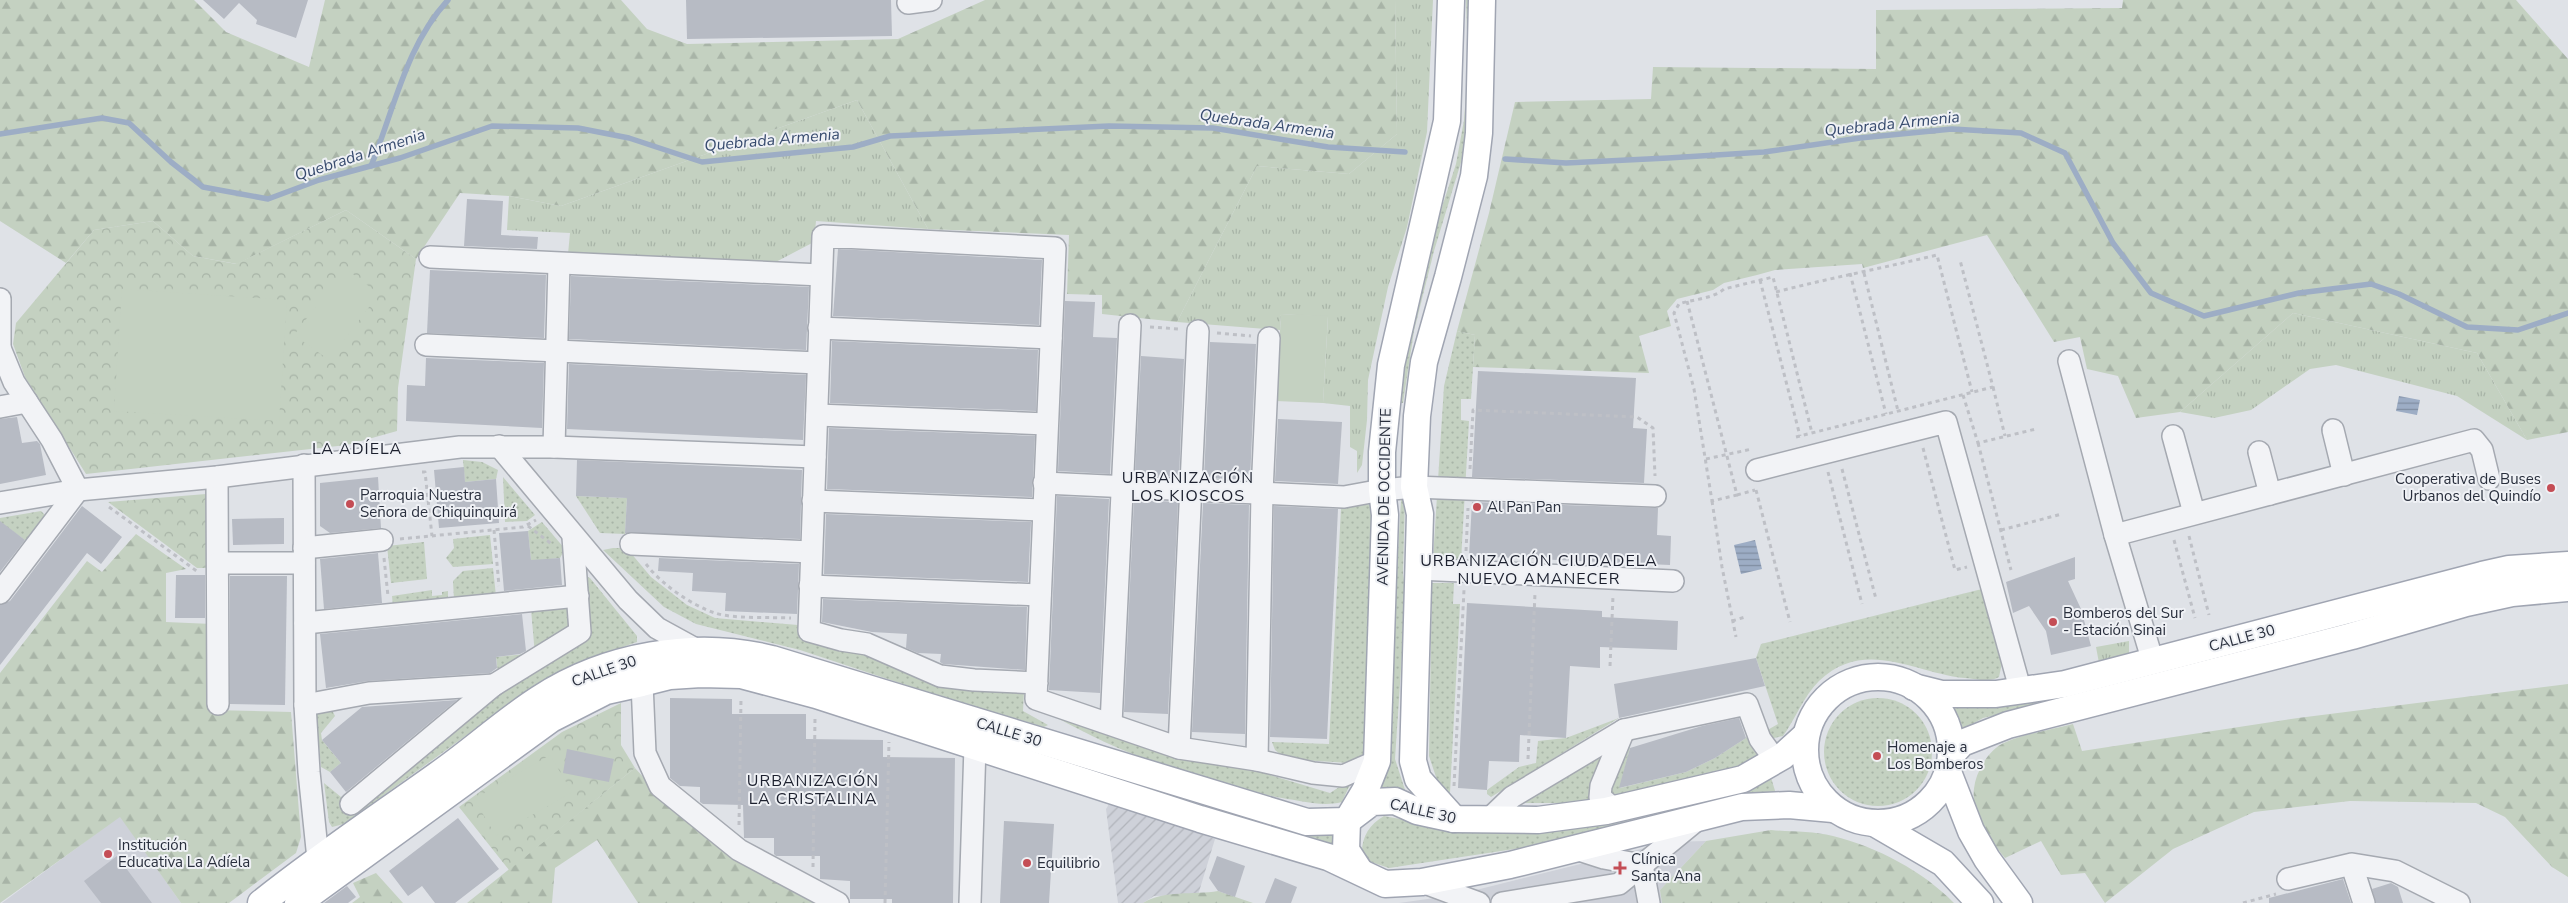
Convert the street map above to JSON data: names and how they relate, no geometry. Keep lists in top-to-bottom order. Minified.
{"streets":{"main road":["AVENIDA DE OCCIDENTE","CALLE 30"]},"crossings":[["AVENIDA DE OCCIDENTE","CALLE 30"]],"districts":["LA ADÍELA","URBANIZACIÓN LOS KIOSCOS","URBANIZACIÓN CIUDADELA NUEVO AMANECER","URBANIZACIÓN LA CRISTALINA"],"water":["Quebrada Armenia"],"places":{"other":["Cooperativa de Buses Urbanos del Quindío","Parroquia Nuestra Señora de Chiquinquirá","Al Pan Pan","Bomberos del Sur - Estación Sinai","Homenaje a Los Bomberos","Institución Educativa La Adíela","Equilibrio"],"health":["Clínica Santa Ana"]}}
